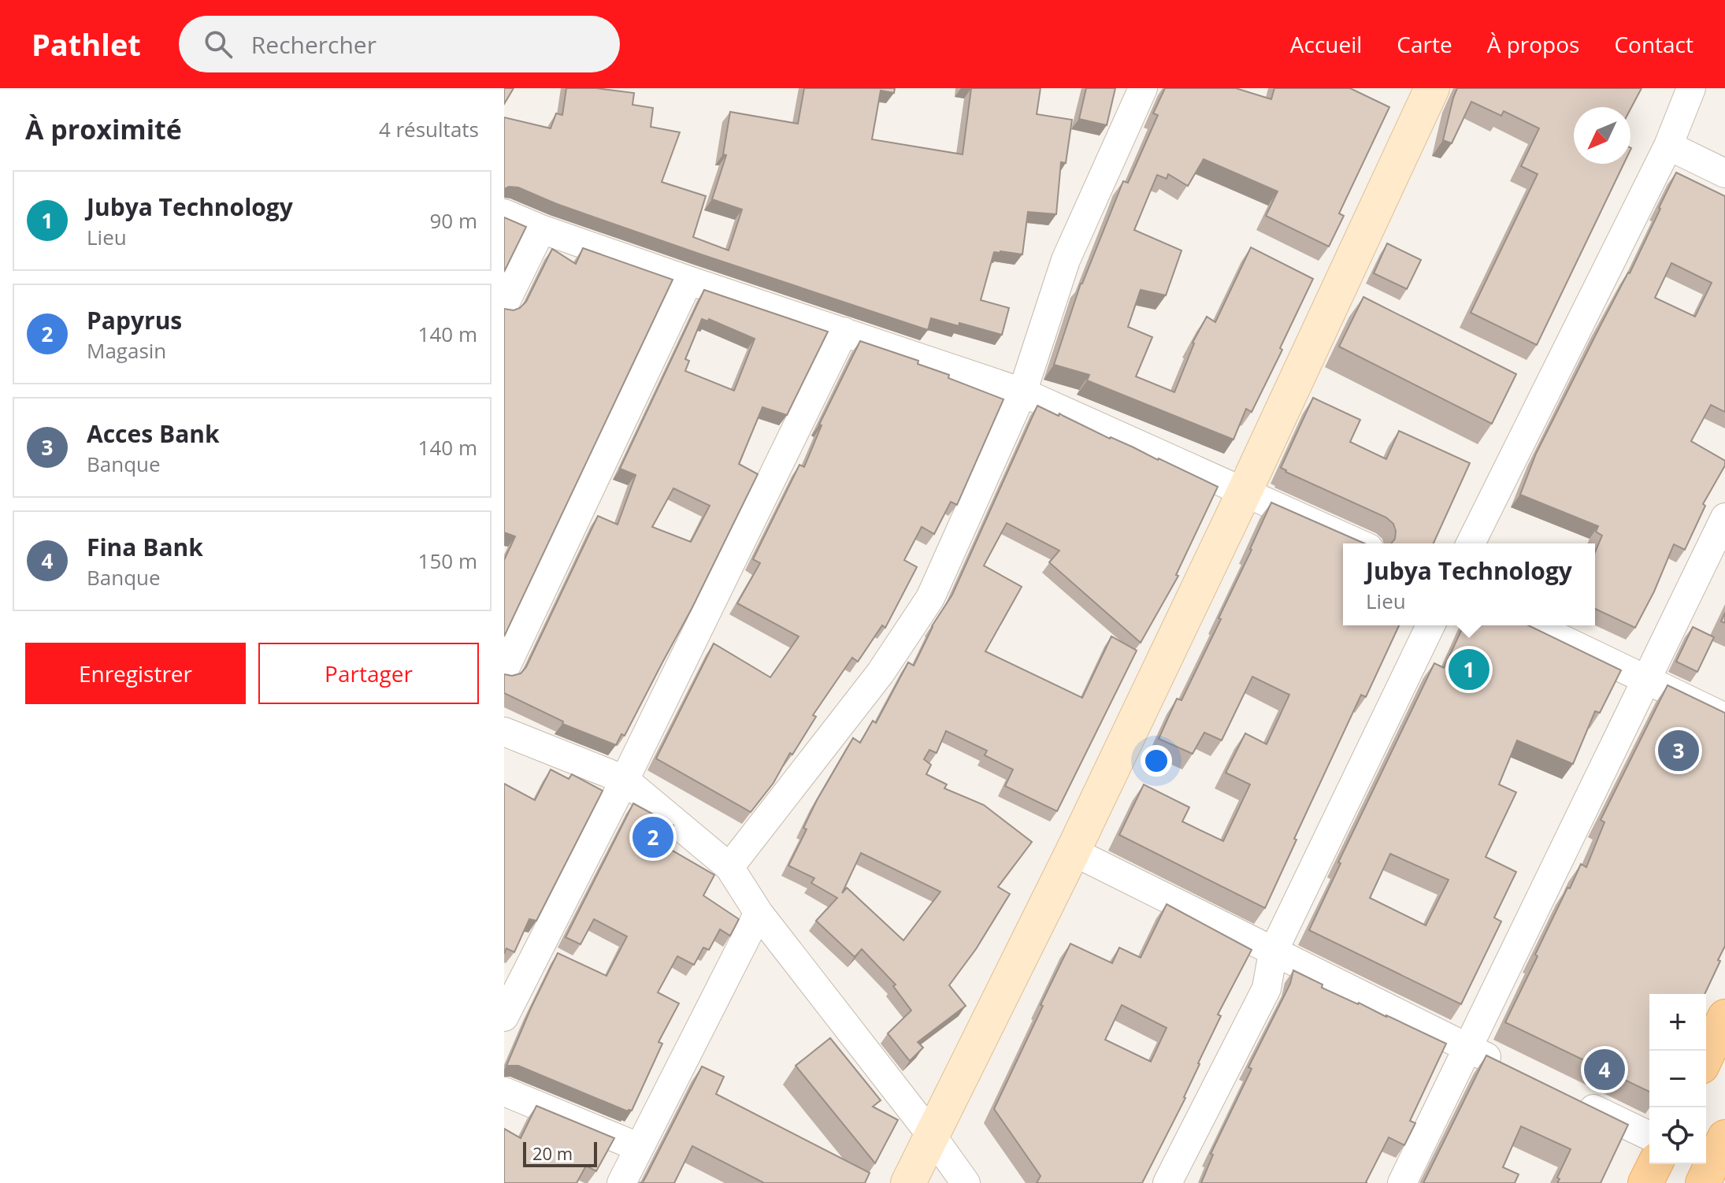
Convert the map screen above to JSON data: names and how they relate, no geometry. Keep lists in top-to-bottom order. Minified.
{"scale_bar":"20 m","north":"bottom left","page":{"header":"Pathlet","search":"Rechercher","nav":["Accueil","Carte","À propos","Contact"],"heading":["À proximité","4 résultats"],"list":[{"mark":"1","name":"Jubya Technology","note":"Lieu","value":"90 m"},{"mark":"2","name":"Papyrus","note":"Magasin","value":"140 m"},{"mark":"3","name":"Acces Bank","note":"Banque","value":"140 m"},{"mark":"4","name":"Fina Bank","note":"Banque","value":"150 m"}],"popup":["Jubya Technology","Lieu"],"buttons":["Enregistrer","Partager"],"pins":["1","3","2","4"],"map_buttons":["+","−"],"scale":"20 m"}}
